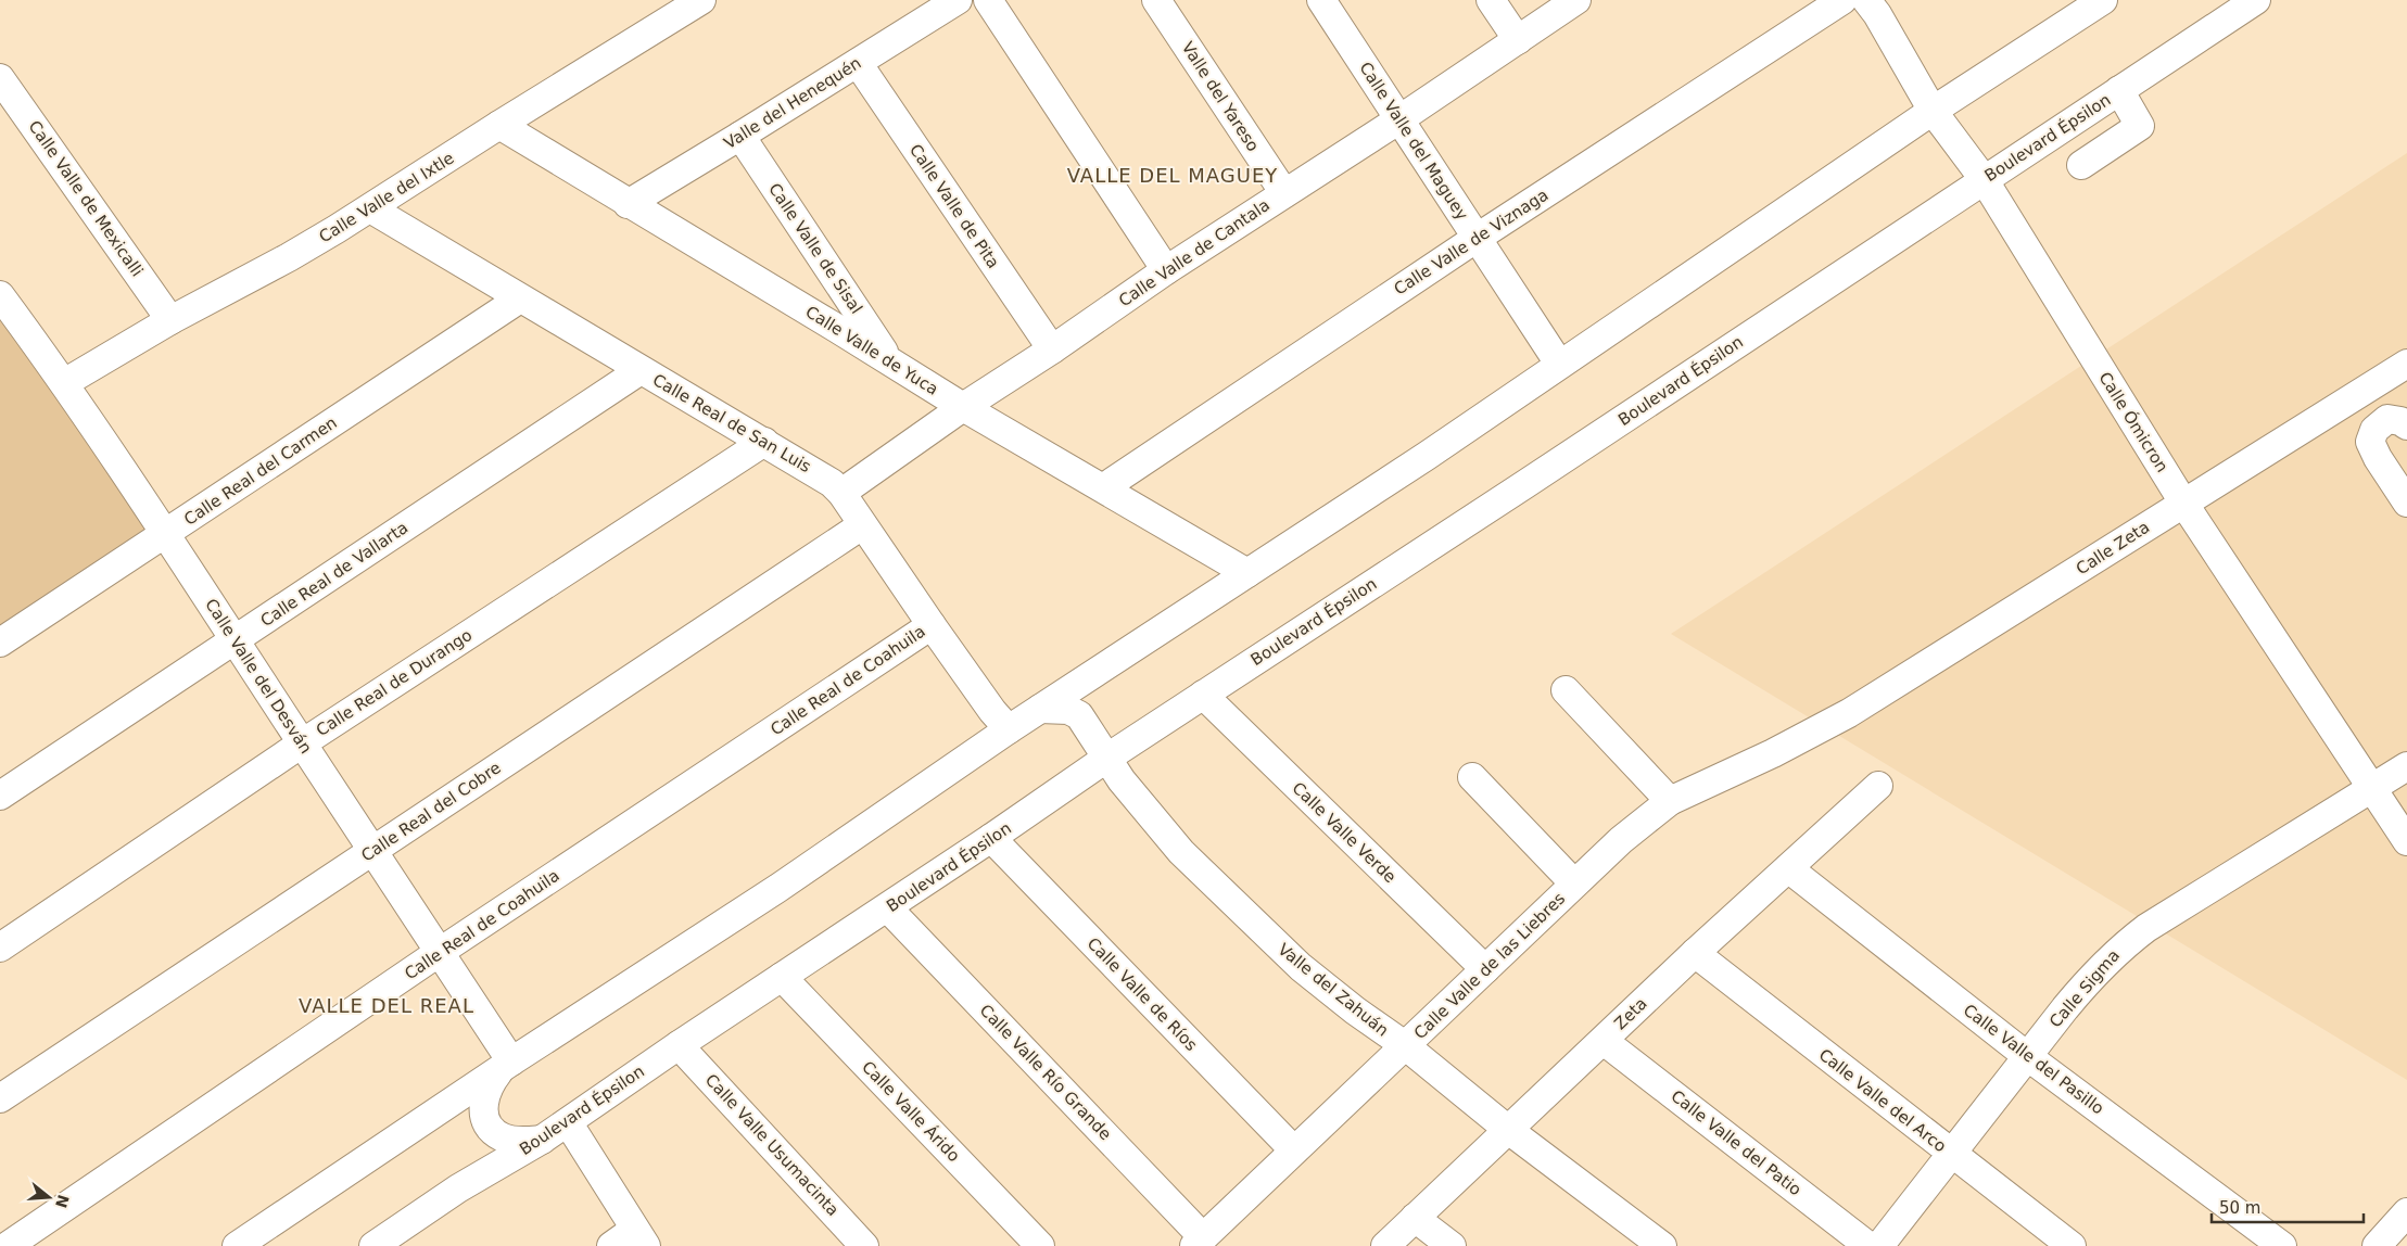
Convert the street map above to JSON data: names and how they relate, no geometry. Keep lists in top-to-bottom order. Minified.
{"streets":{"street":["Valle del Yareso","Valle del Henequén","Boulevard Épsilon","Calle Valle del Maguey","Calle Valle del Ixtle","Calle Valle de Mexicalli","Calle Valle de Pita","Calle Valle de Viznaga","Calle Valle de Sisal","Calle Valle de Cantala","Calle Valle de Yuca","Calle Ómicron","Calle Real de San Luis","Calle Real del Carmen","Calle Zeta","Calle Real de Vallarta","Calle Valle del Desván","Calle Real de Coahuila","Calle Real de Durango","Calle Real del Cobre","Calle Valle Verde","Calle Valle de las Liebres","Calle Sigma","Valle del Zahuán","Calle Valle de Ríos","Zeta","Calle Valle del Pasillo","Calle Valle Río Grande","Calle Valle del Arco","Calle Valle Árido","Calle Valle del Patio","Calle Valle Usumacinta"]},"crossings":[["Valle del Yareso","Calle Valle de Cantala"],["Valle del Henequén","Calle Valle de Pita"],["Valle del Henequén","Calle Valle de Sisal"],["Valle del Henequén","Calle Valle de Yuca"],["Boulevard Épsilon","Calle Ómicron"],["Boulevard Épsilon","Calle Valle Verde"],["Boulevard Épsilon","Valle del Zahuán"],["Boulevard Épsilon","Calle Valle de Ríos"],["Boulevard Épsilon","Calle Valle Río Grande"],["Boulevard Épsilon","Calle Valle Árido"],["Boulevard Épsilon","Calle Valle Usumacinta"],["Calle Valle del Maguey","Calle Valle de Viznaga"],["Calle Valle del Maguey","Calle Valle de Cantala"],["Calle Valle del Ixtle","Calle Valle de Mexicalli"],["Calle Valle del Ixtle","Calle Valle de Yuca"],["Calle Valle del Ixtle","Calle Real de San Luis"],["Calle Valle del Ixtle","Calle Valle del Desván"],["Calle Valle de Pita","Calle Valle de Cantala"],["Calle Valle de Viznaga","Calle Valle de Yuca"],["Calle Valle de Sisal","Calle Valle de Yuca"],["Calle Valle de Cantala","Calle Valle de Yuca"],["Calle Valle de Cantala","Calle Real de San Luis"],["Calle Ómicron","Calle Zeta"],["Calle Ómicron","Calle Sigma"],["Calle Real de San Luis","Calle Real del Carmen"],["Calle Real de San Luis","Calle Real de Vallarta"],["Calle Real de San Luis","Calle Real de Coahuila"],["Calle Real de San Luis","Calle Real de Durango"],["Calle Real de San Luis","Calle Real del Cobre"],["Calle Real del Carmen","Calle Valle del Desván"],["Calle Zeta","Calle Valle de las Liebres"],["Calle Real de Vallarta","Calle Valle del Desván"],["Calle Valle del Desván","Calle Real de Coahuila"],["Calle Valle del Desván","Calle Real de Durango"],["Calle Valle del Desván","Calle Real del Cobre"],["Calle Valle Verde","Calle Valle de las Liebres"],["Calle Valle de las Liebres","Valle del Zahuán"],["Calle Valle de las Liebres","Calle Valle de Ríos"],["Calle Valle de las Liebres","Calle Valle Río Grande"],["Calle Sigma","Calle Valle del Pasillo"],["Calle Sigma","Calle Valle del Arco"],["Valle del Zahuán","Zeta"],["Zeta","Calle Valle del Pasillo"],["Zeta","Calle Valle del Arco"],["Zeta","Calle Valle del Patio"]],"districts":["VALLE DEL MAGUEY","VALLE DEL REAL"],"scale_bar":"50 m","north":"right"}
